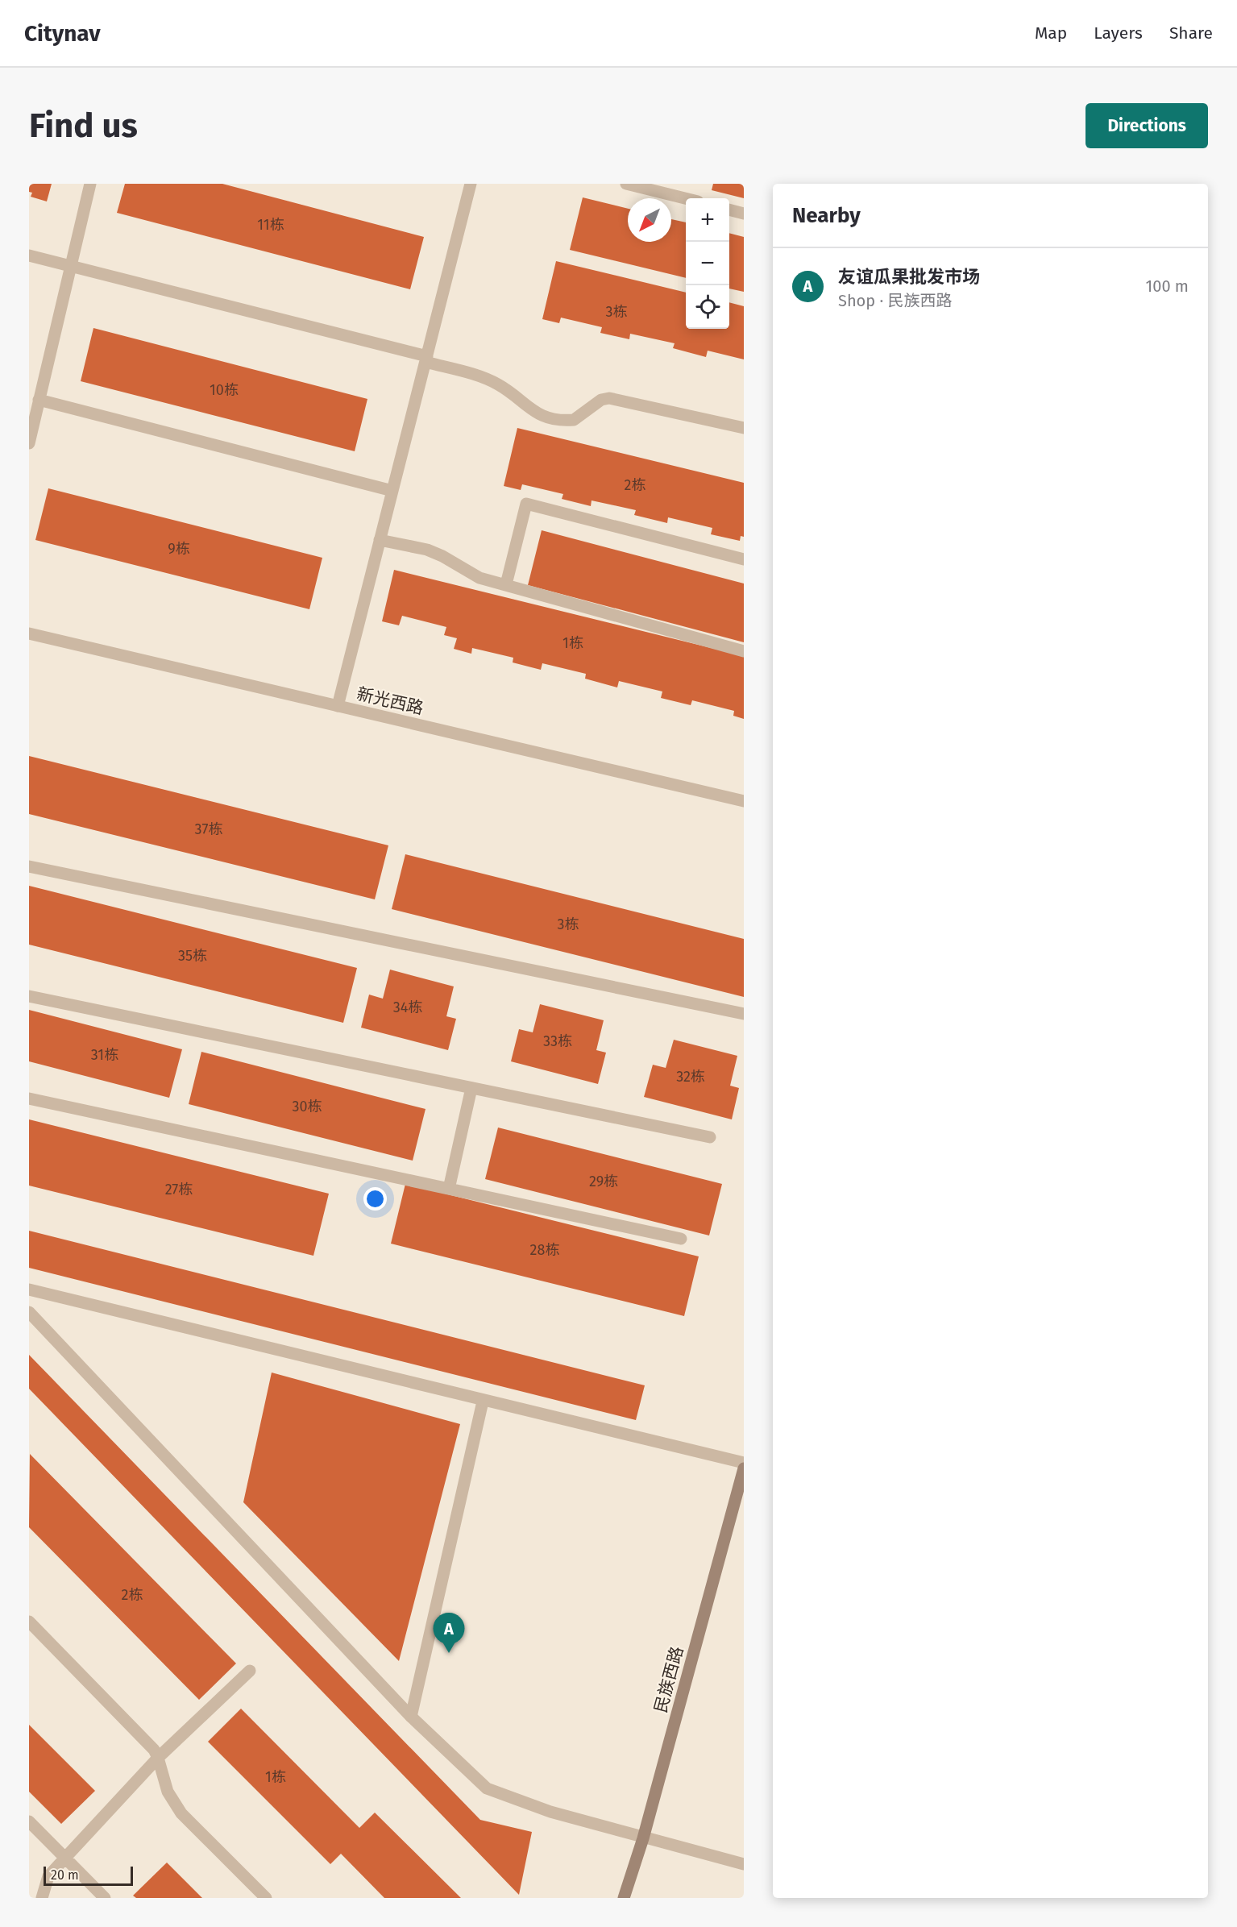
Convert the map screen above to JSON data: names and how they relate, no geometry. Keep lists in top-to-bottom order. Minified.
{"streets":{"main road":["民族西路"],"street":["新光西路"]},"house_numbers":["11栋","3栋","10栋","2栋","9栋","1栋","37栋","3栋","35栋","34栋","33栋","31栋","32栋","30栋","29栋","27栋","28栋","2栋","1栋"],"scale_bar":"20 m","north":"bottom left","page":{"header":"Citynav","nav":["Map","Layers","Share"],"buttons":"Directions","title":"Find us","heading":"Nearby","map_buttons":["+","−"],"list":[{"mark":"A","name":"友谊瓜果批发市场","note":"Shop · 民族西路","value":"100 m"}],"pins":"A","scale":"20 m"}}
